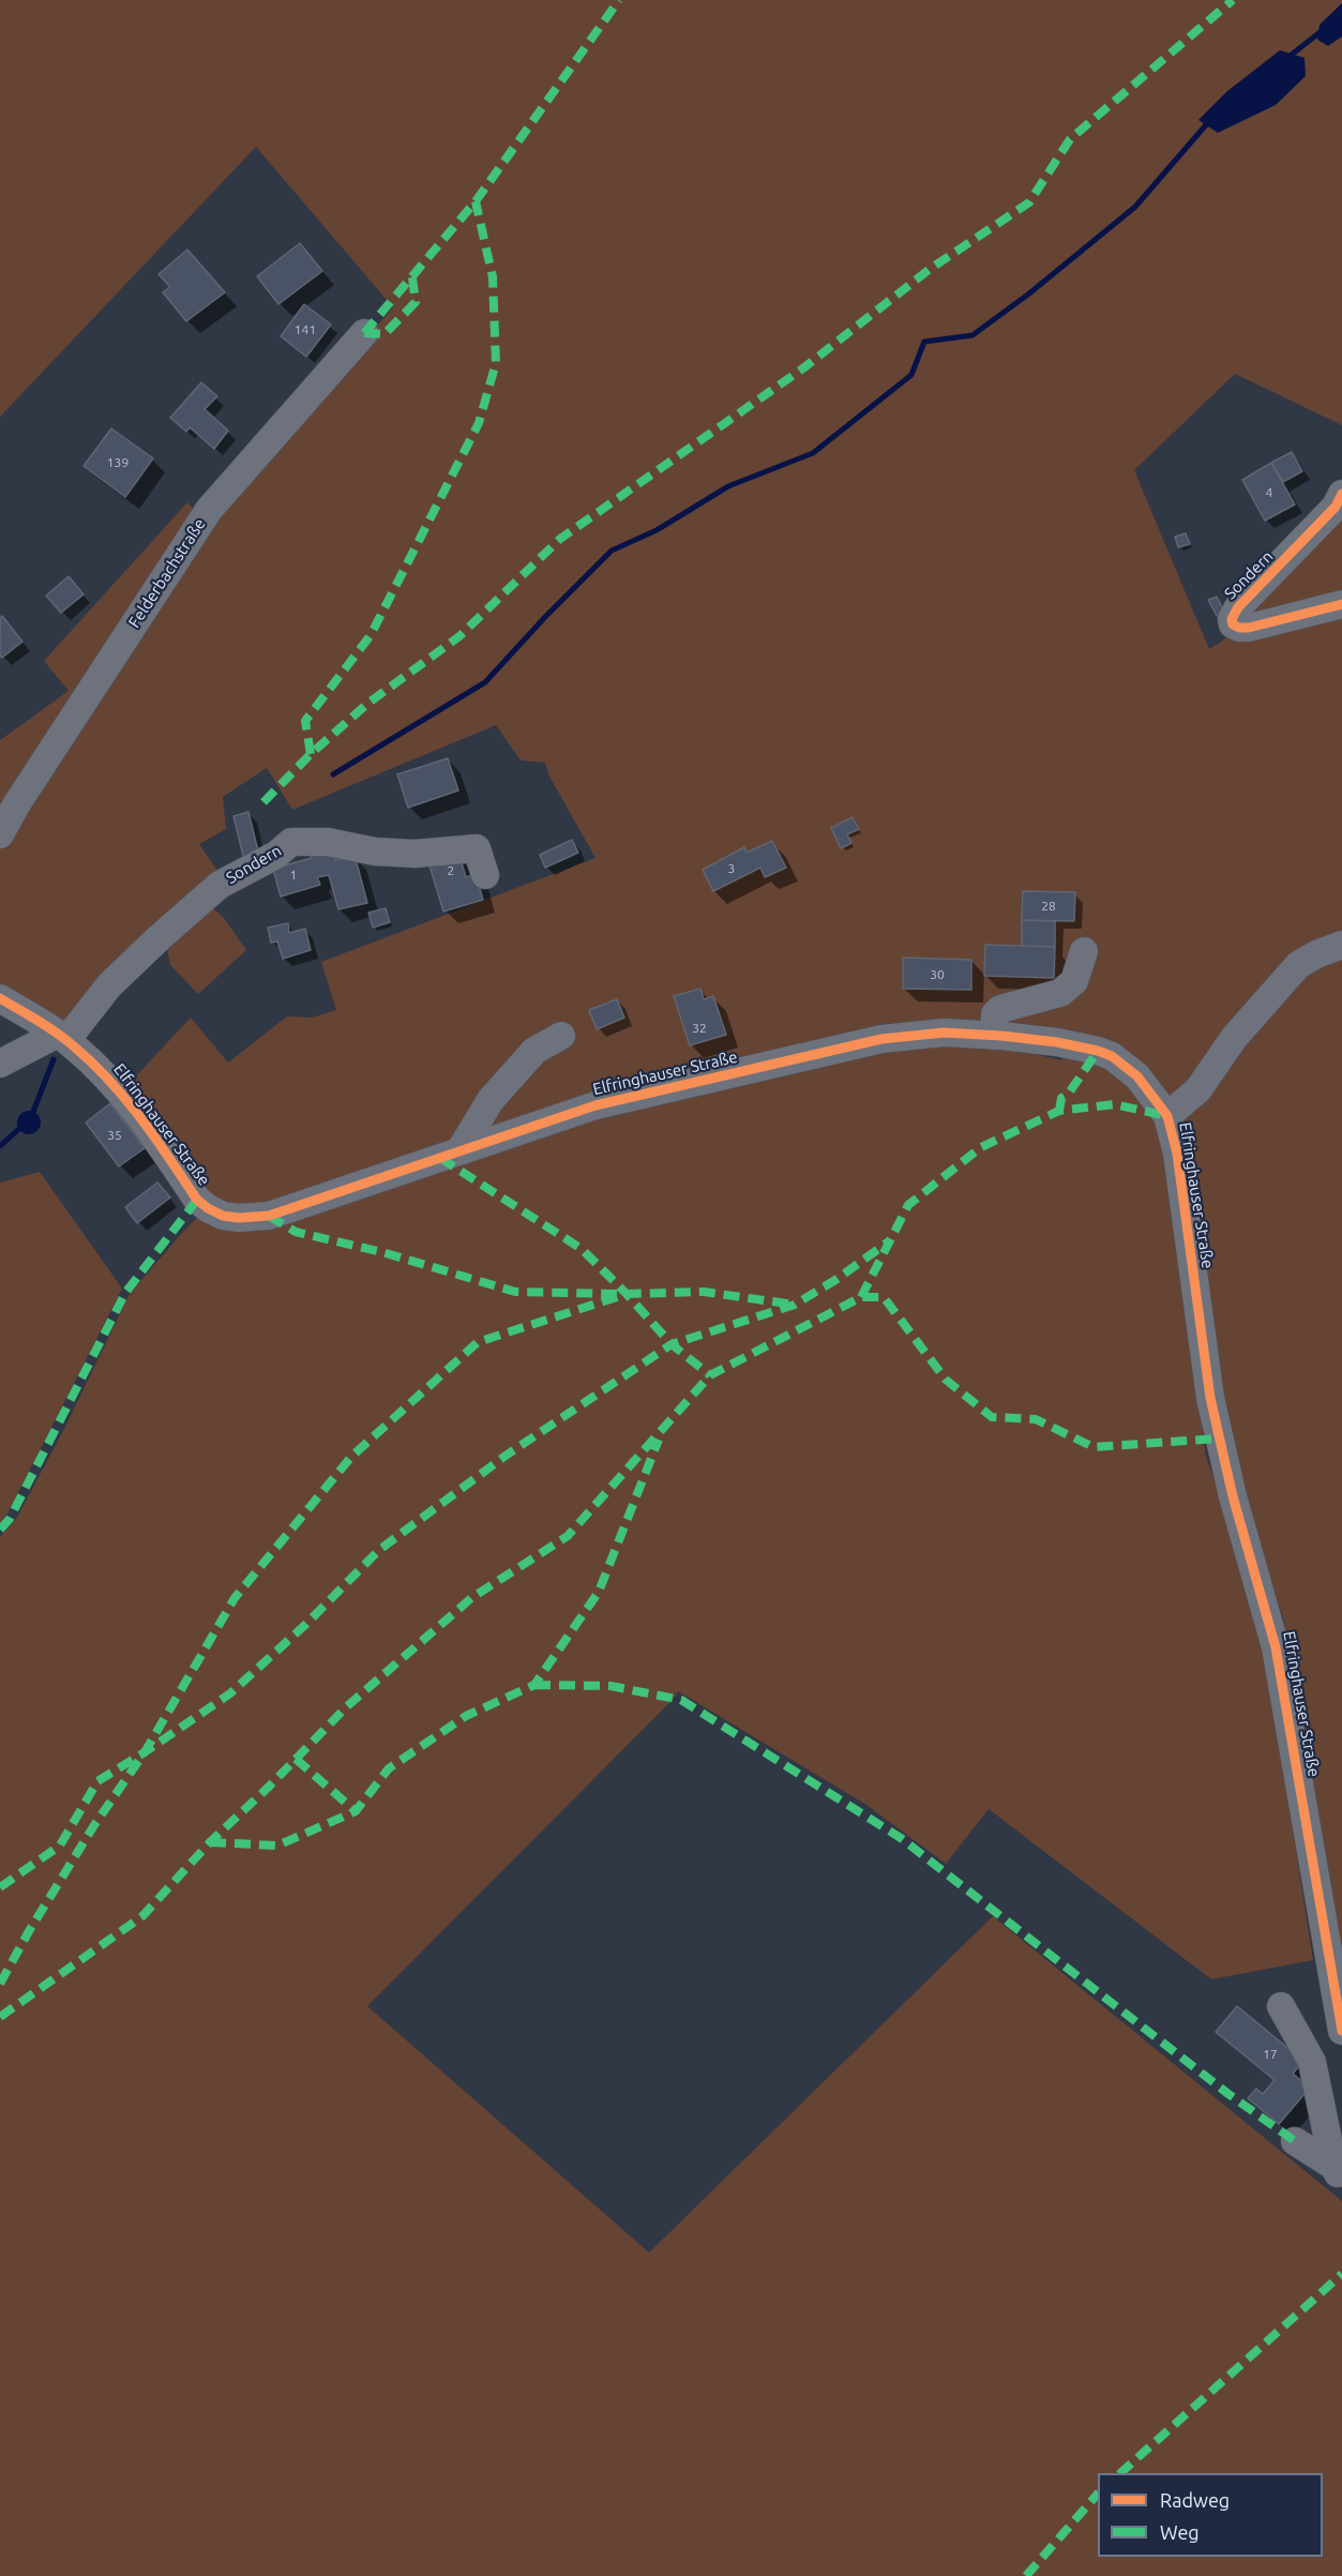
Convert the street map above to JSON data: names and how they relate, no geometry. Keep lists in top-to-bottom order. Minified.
{"streets":{"street":["Felderbachstraße","Sondern","Elfringhauser Straße"]},"crossings":[["Sondern","Elfringhauser Straße"]],"house_numbers":["141","139","4","3","2","1","28","30","32","35","17"],"legend":["Radweg","Weg"]}
